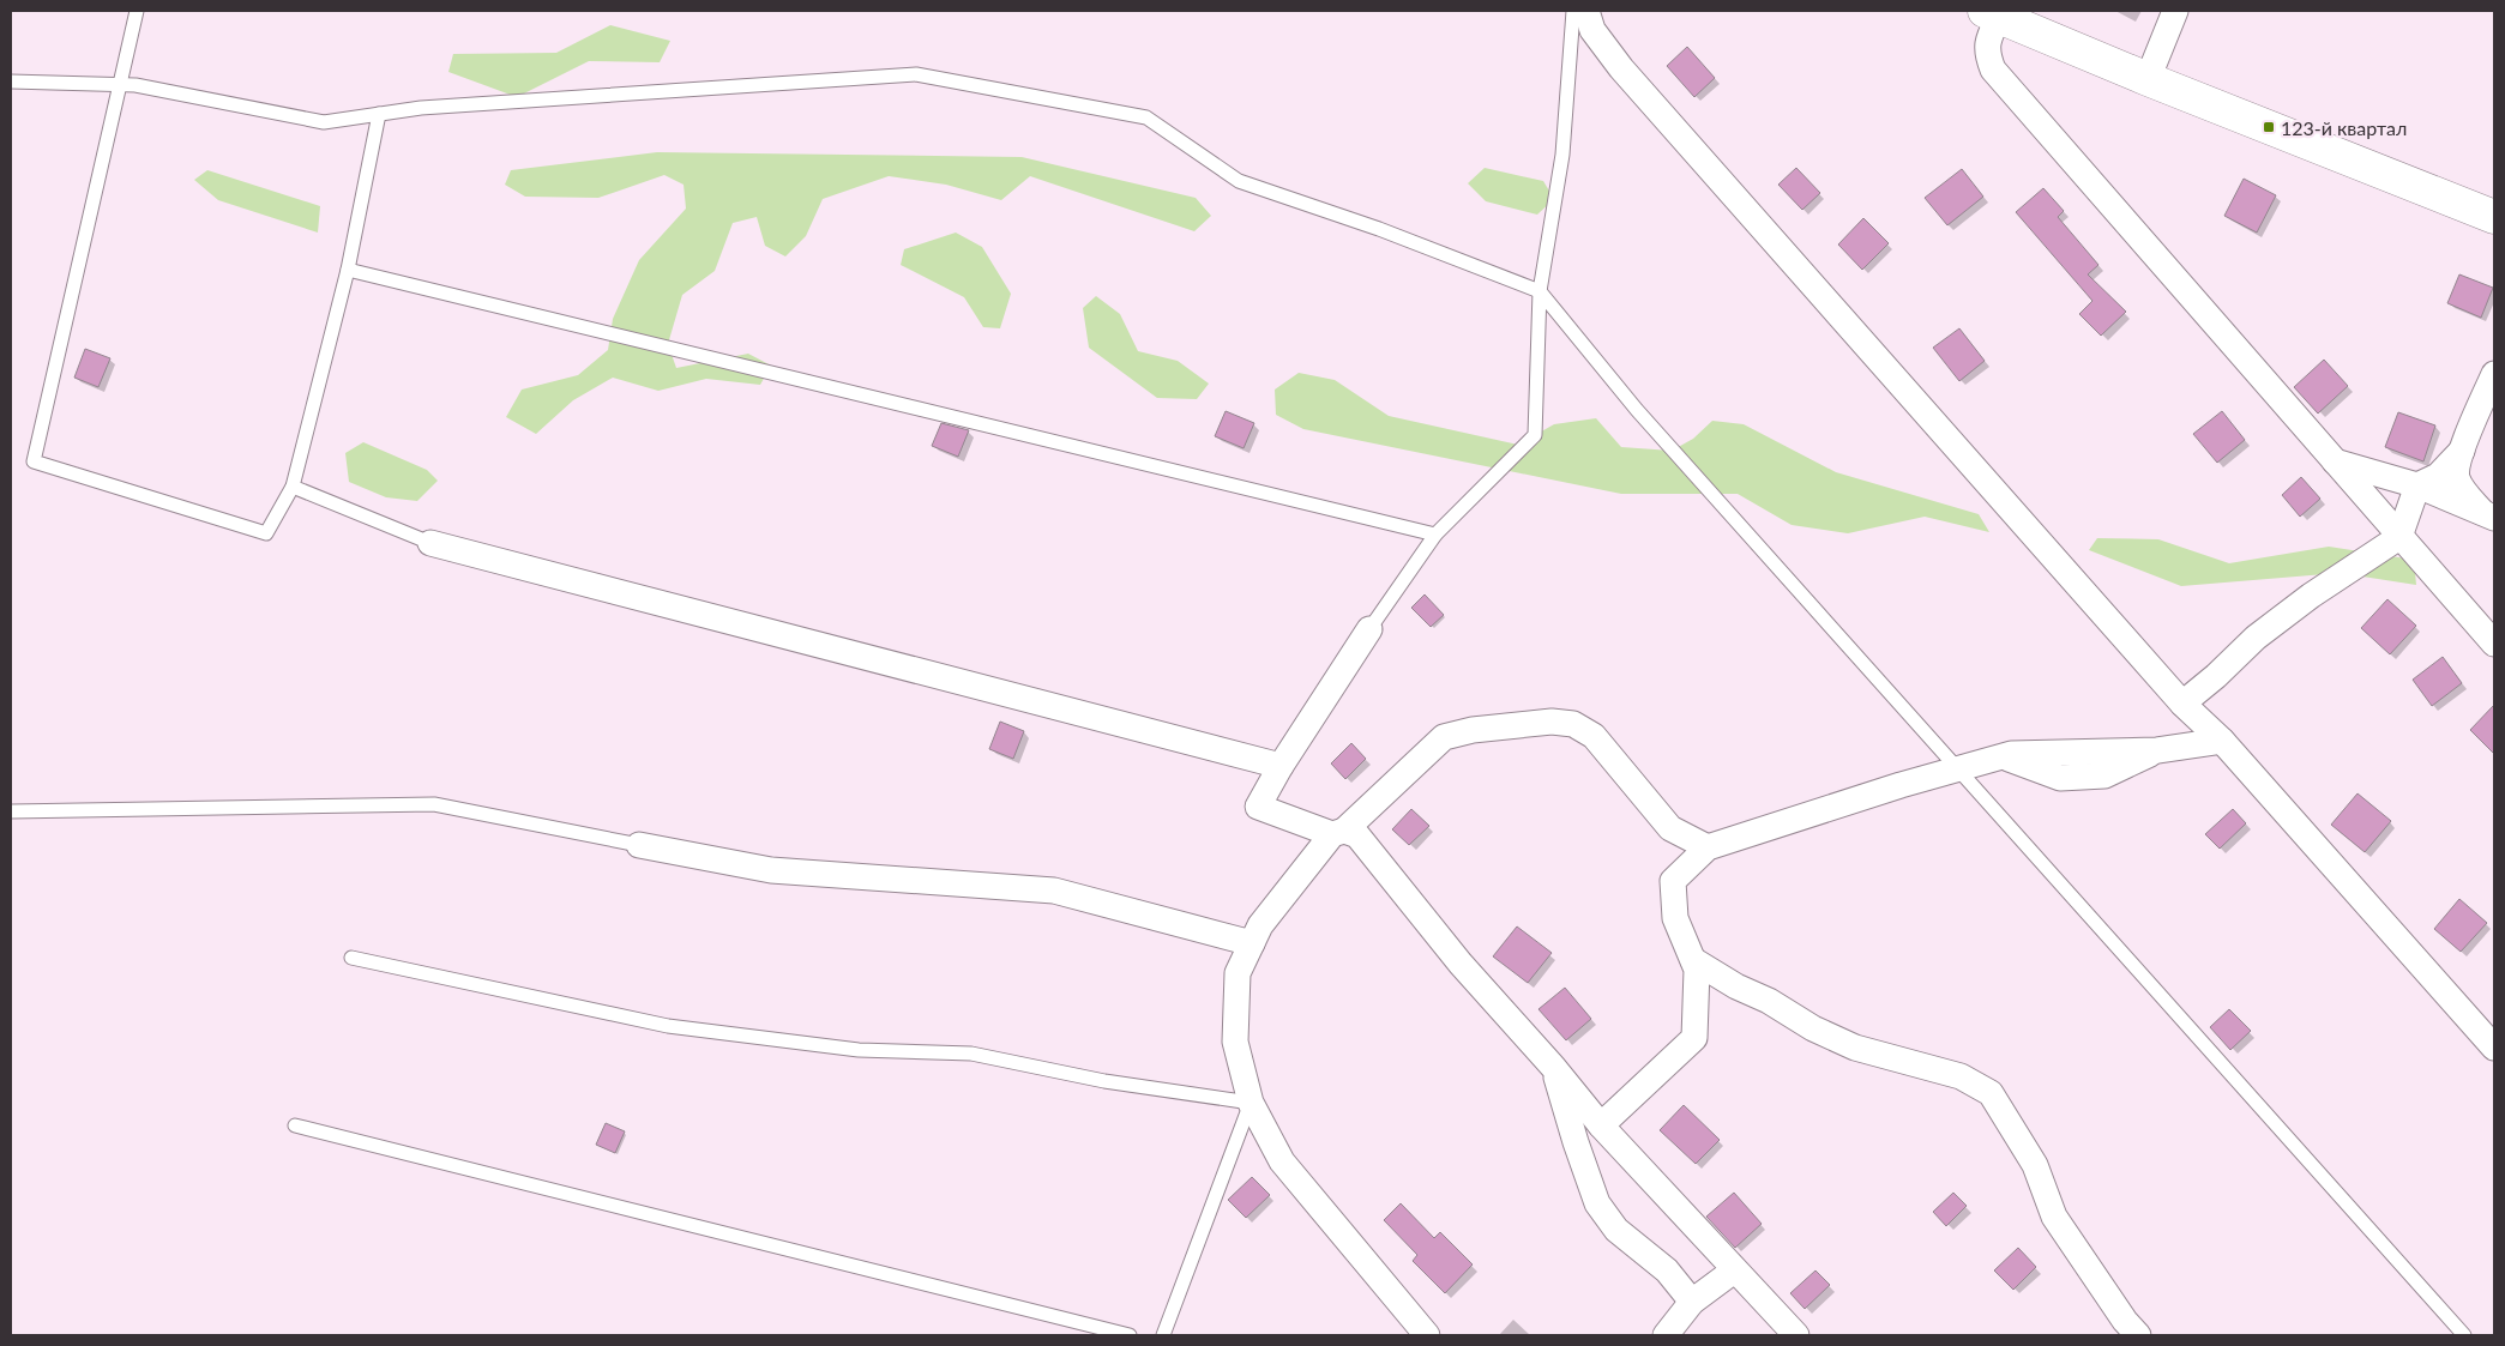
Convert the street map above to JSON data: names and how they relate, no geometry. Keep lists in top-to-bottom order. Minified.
{"places":{"transit":["123-й квартал"]}}
